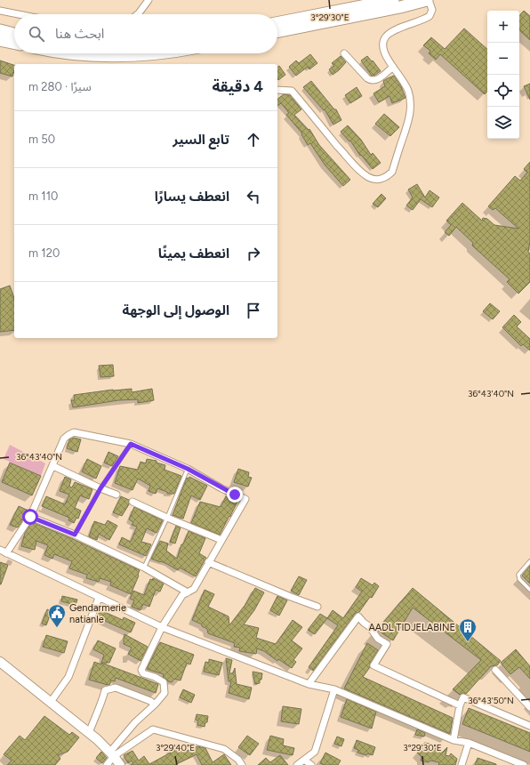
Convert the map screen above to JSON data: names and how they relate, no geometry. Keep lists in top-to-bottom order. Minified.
{"places":{"public building":["Gendarmerie natianle"],"building":["AADL TIDJELABINE"]},"page":{"map_buttons":["+","−"],"search":"ابحث هنا","heading":["4 دقيقة","سيرًا · 280 m"],"list":[["تابع السير","50 m"],["انعطف يسارًا","110 m"],["انعطف يمينًا","120 m"],"الوصول إلى الوجهة"]},"coordinates":["3°29'30\"E","36°43'40\"N","36°43'50\"N","3°29'40\"E"]}
